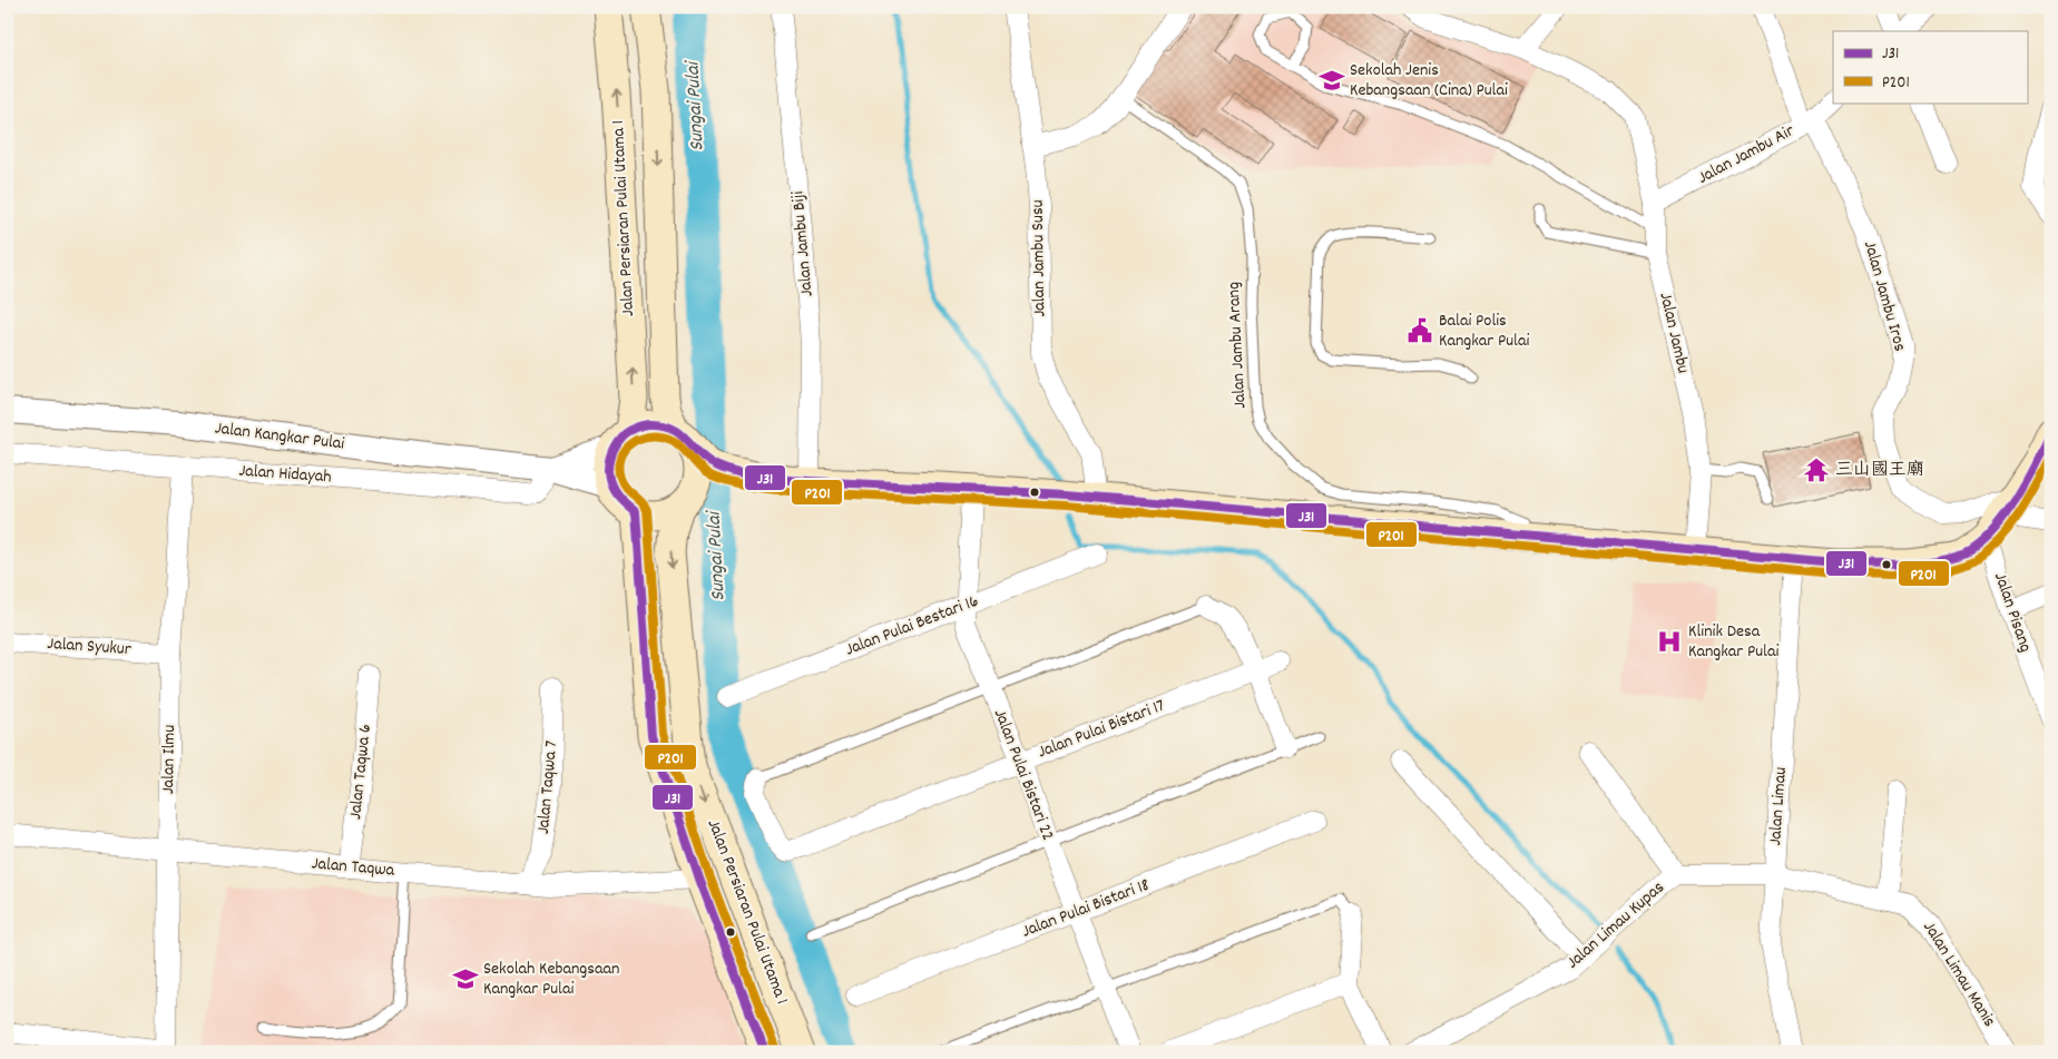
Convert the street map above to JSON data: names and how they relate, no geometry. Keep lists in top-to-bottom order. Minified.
{"streets":{"main road":["Jalan Persiaran Pulai Utama 1"],"street":["Jalan Jambu Air","Jalan Jambu Biji","Jalan Jambu Susu","Jalan Jambu Iros","Jalan Jambu","Jalan Kangkar Pulai","Jalan Hidayah","Jalan Pisang","Jalan Pulai Bestari 16","Jalan Syukur","Jalan Pulai Bistari 17","Jalan Ilmu","Jalan Taqwa 6","Jalan Pulai Bistari 22","Jalan Taqwa 7","Jalan Limau","Jalan Taqwa","Jalan Pulai Bistari 18","Jalan Limau Kupas","Jalan Limau Manis"],"lane":["Jalan Jambu Arang"]},"crossings":[["Jalan Jambu Air","Jalan Jambu Iros"],["Jalan Jambu Air","Jalan Jambu"],["Jalan Persiaran Pulai Utama 1","Jalan Kangkar Pulai"],["Jalan Persiaran Pulai Utama 1","Jalan Taqwa"],["Jalan Jambu Iros","Jalan Pisang"],["Jalan Kangkar Pulai","Jalan Hidayah"],["Jalan Hidayah","Jalan Ilmu"],["Jalan Pulai Bestari 16","Jalan Pulai Bistari 22"],["Jalan Syukur","Jalan Ilmu"],["Jalan Pulai Bistari 17","Jalan Pulai Bistari 22"],["Jalan Ilmu","Jalan Taqwa"],["Jalan Taqwa 6","Jalan Taqwa"],["Jalan Pulai Bistari 22","Jalan Pulai Bistari 18"],["Jalan Taqwa 7","Jalan Taqwa"],["Jalan Limau","Jalan Limau Kupas"],["Jalan Limau","Jalan Limau Manis"],["Jalan Limau Kupas","Jalan Limau Manis"]],"water":["Sungai Pulai"],"places":{"school or university":["Sekolah Jenis Kebangsaan (Cina) Pulai","Sekolah Kebangsaan Kangkar Pulai"],"public building":["Balai Polis Kangkar Pulai"],"temple":["三山國王廟"],"hospital":["Klinik Desa Kangkar Pulai"]},"lines":["transit line J31","transit line P201"],"legend":["J31","P201"]}
